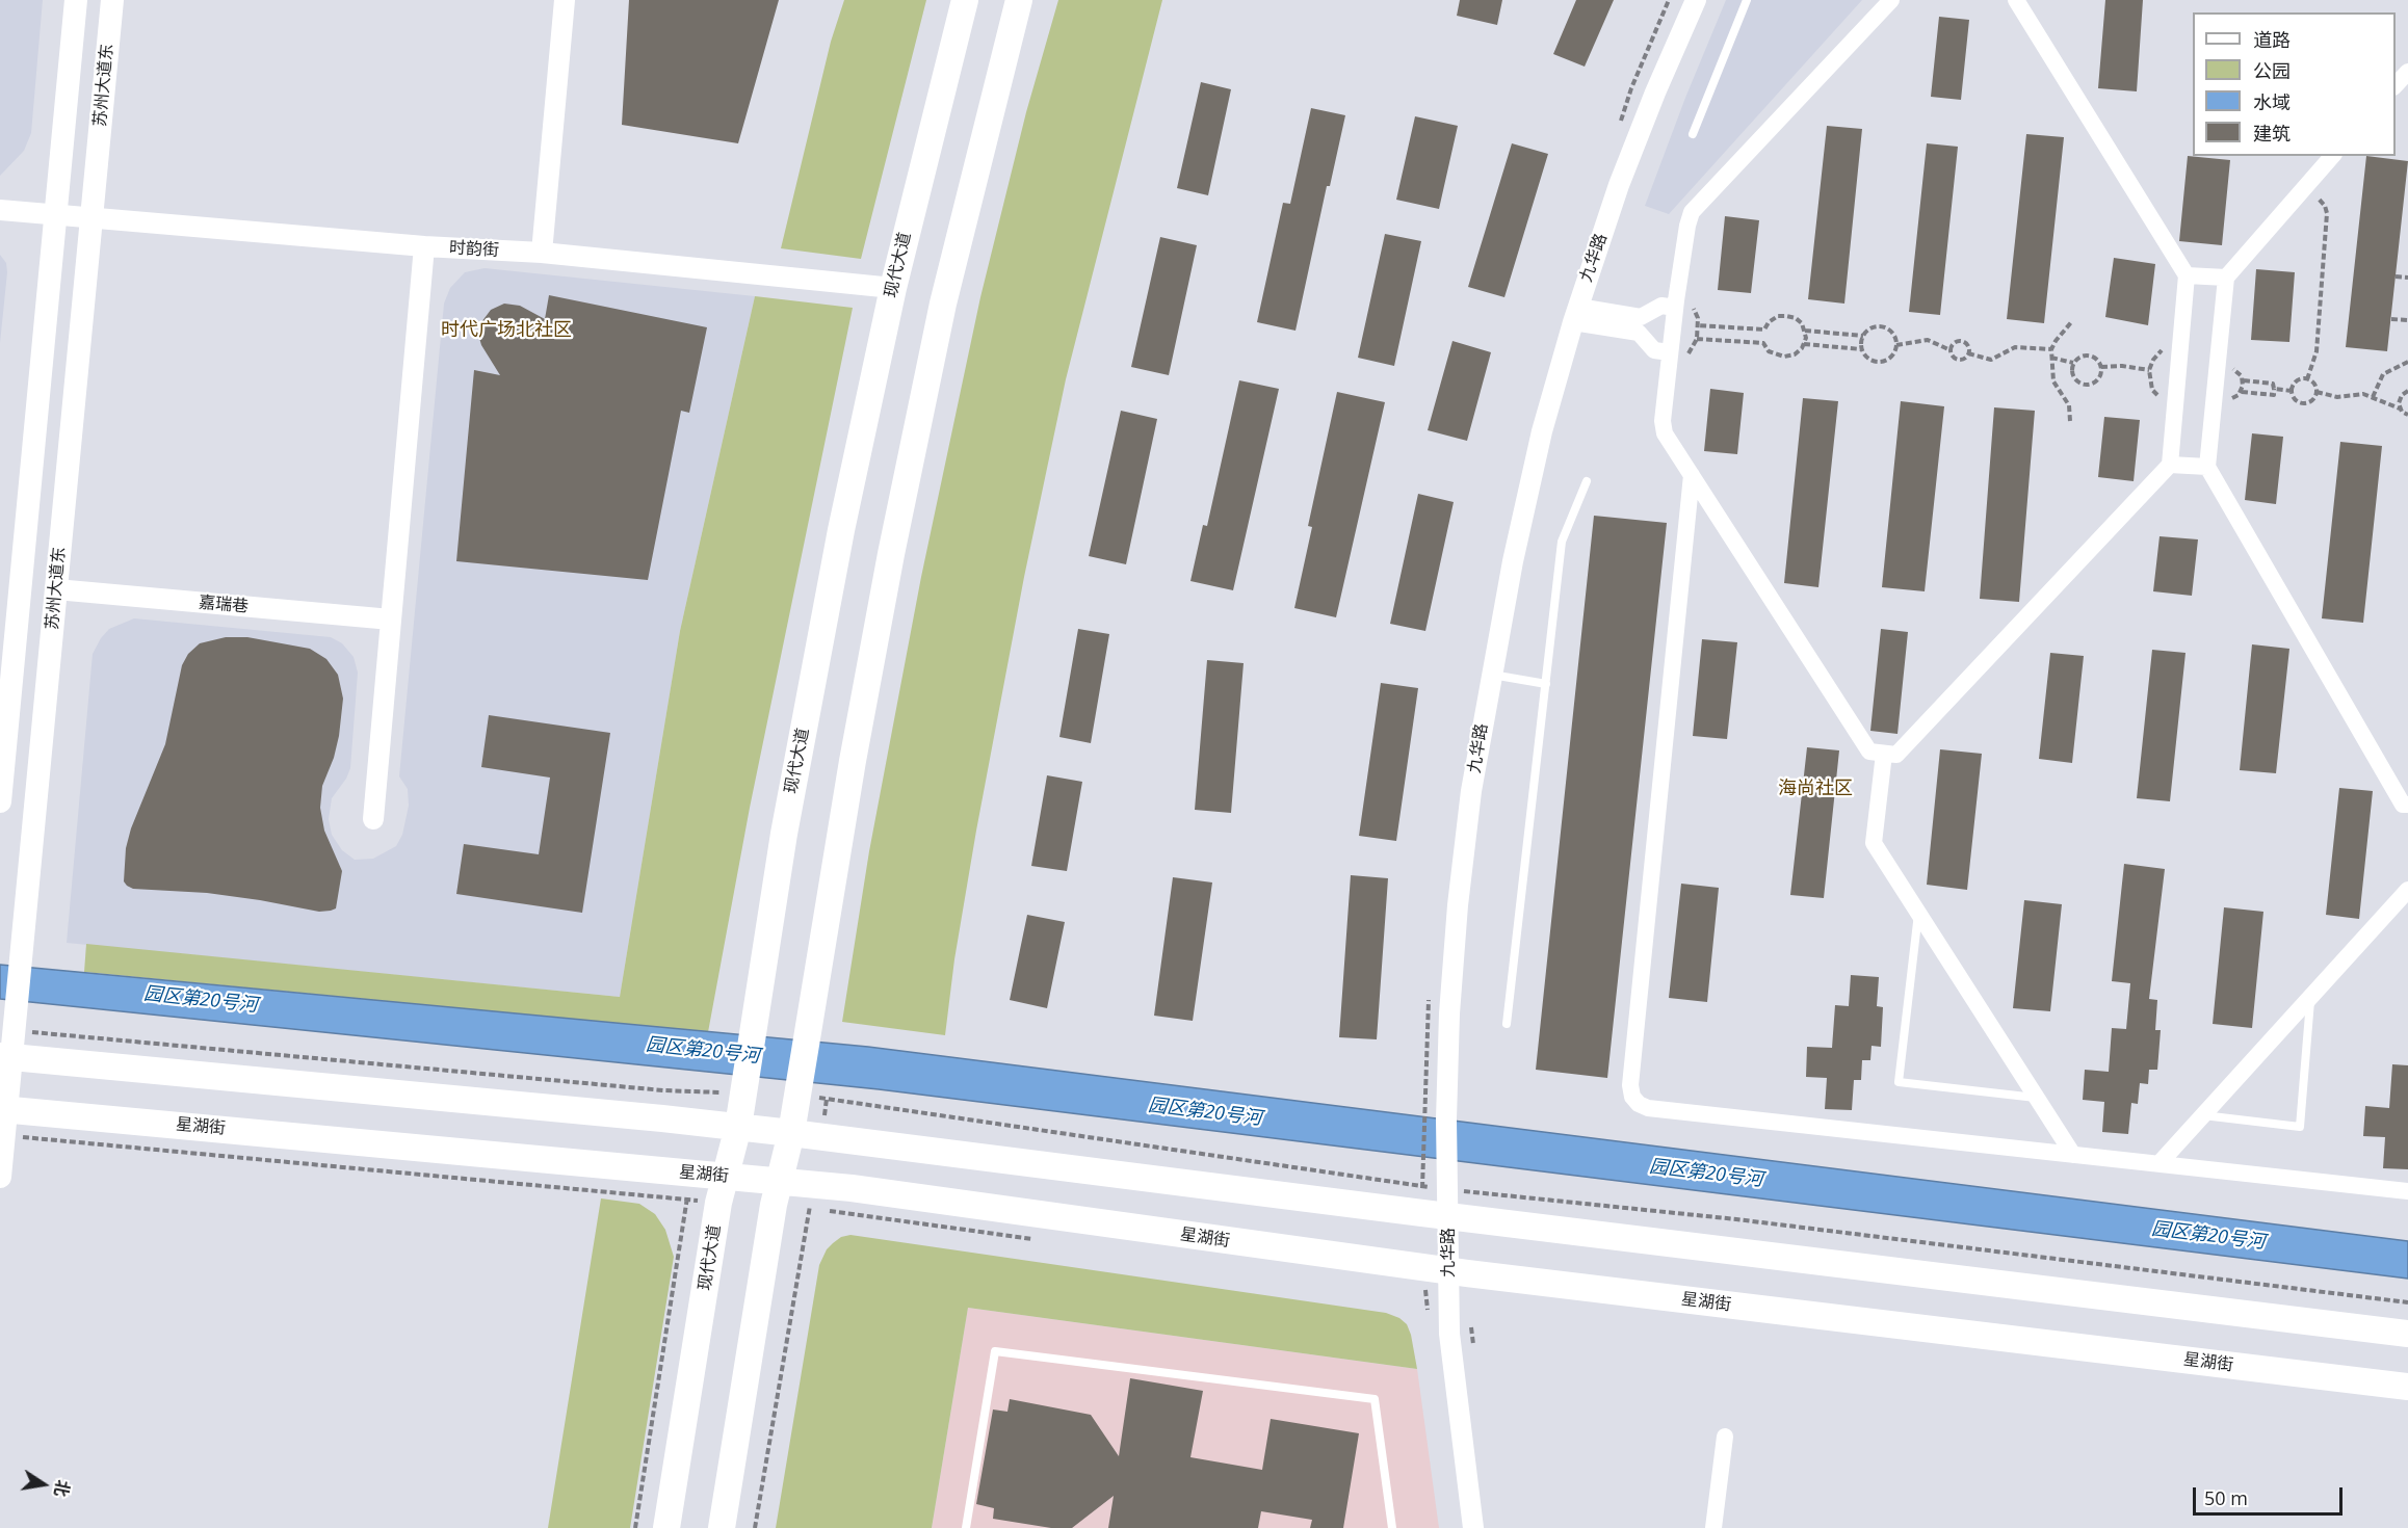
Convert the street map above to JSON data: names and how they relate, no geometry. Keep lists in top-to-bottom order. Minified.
{"streets":{"main road":["苏州大道东","现代大道","星湖街"],"street":["时韵街","九华路","嘉瑞巷"]},"crossings":[["苏州大道东","时韵街"],["苏州大道东","嘉瑞巷"],["苏州大道东","星湖街"],["时韵街","现代大道"],["九华路","星湖街"],["现代大道","星湖街"]],"districts":["时代广场北社区","海尚社区"],"water":["园区第20号河"],"legend":["道路","公园","水域","建筑"],"scale_bar":"50 m","north":"right"}
